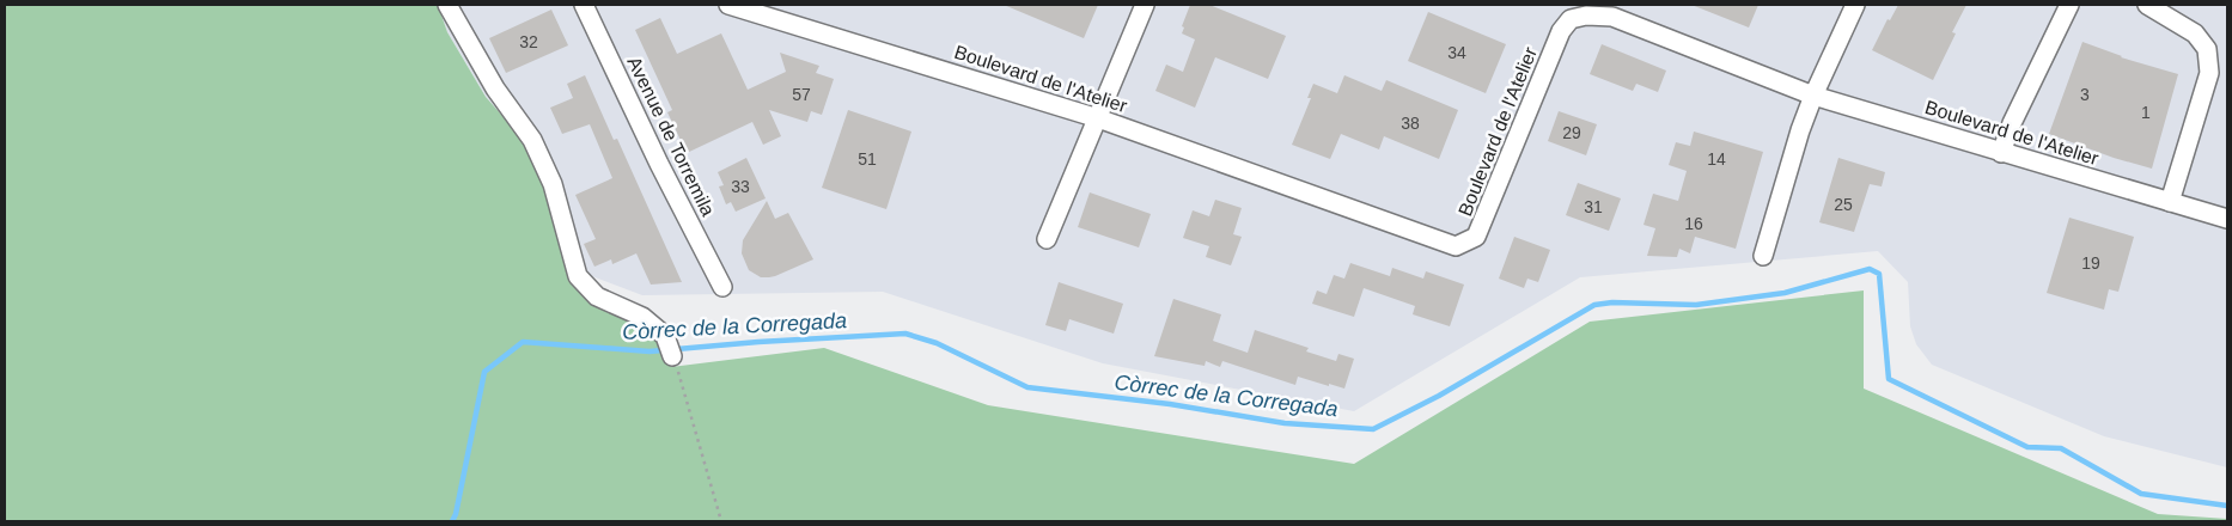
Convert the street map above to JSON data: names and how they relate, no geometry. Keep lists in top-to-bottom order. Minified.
{"streets":{"street":["Boulevard de l'Atelier","Avenue de Torremila"]},"water":["Còrrec de la Corregada"],"house_numbers":["32","34","57","3","1","38","29","51","14","33","25","31","16","19"]}
